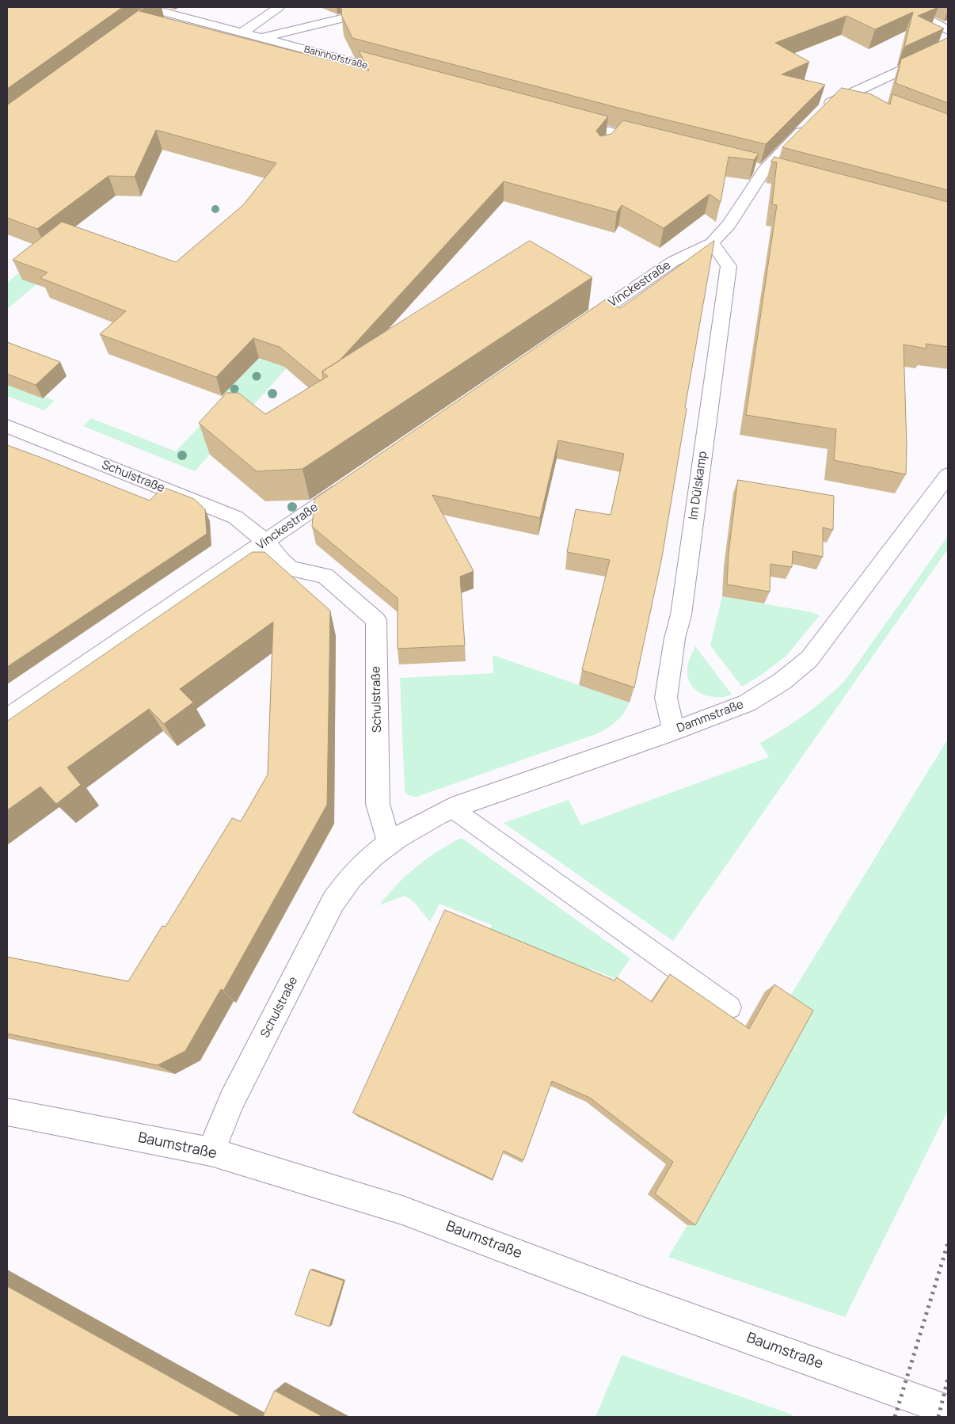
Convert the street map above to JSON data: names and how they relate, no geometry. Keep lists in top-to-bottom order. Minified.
{"streets":{"street":["Bahnhofstraße","Vinckestraße","Schulstraße","Im Dülskamp","Dammstraße","Baumstraße"]},"crossings":[["Vinckestraße","Schulstraße"],["Vinckestraße","Im Dülskamp"],["Schulstraße","Dammstraße"],["Schulstraße","Baumstraße"],["Im Dülskamp","Dammstraße"]]}
